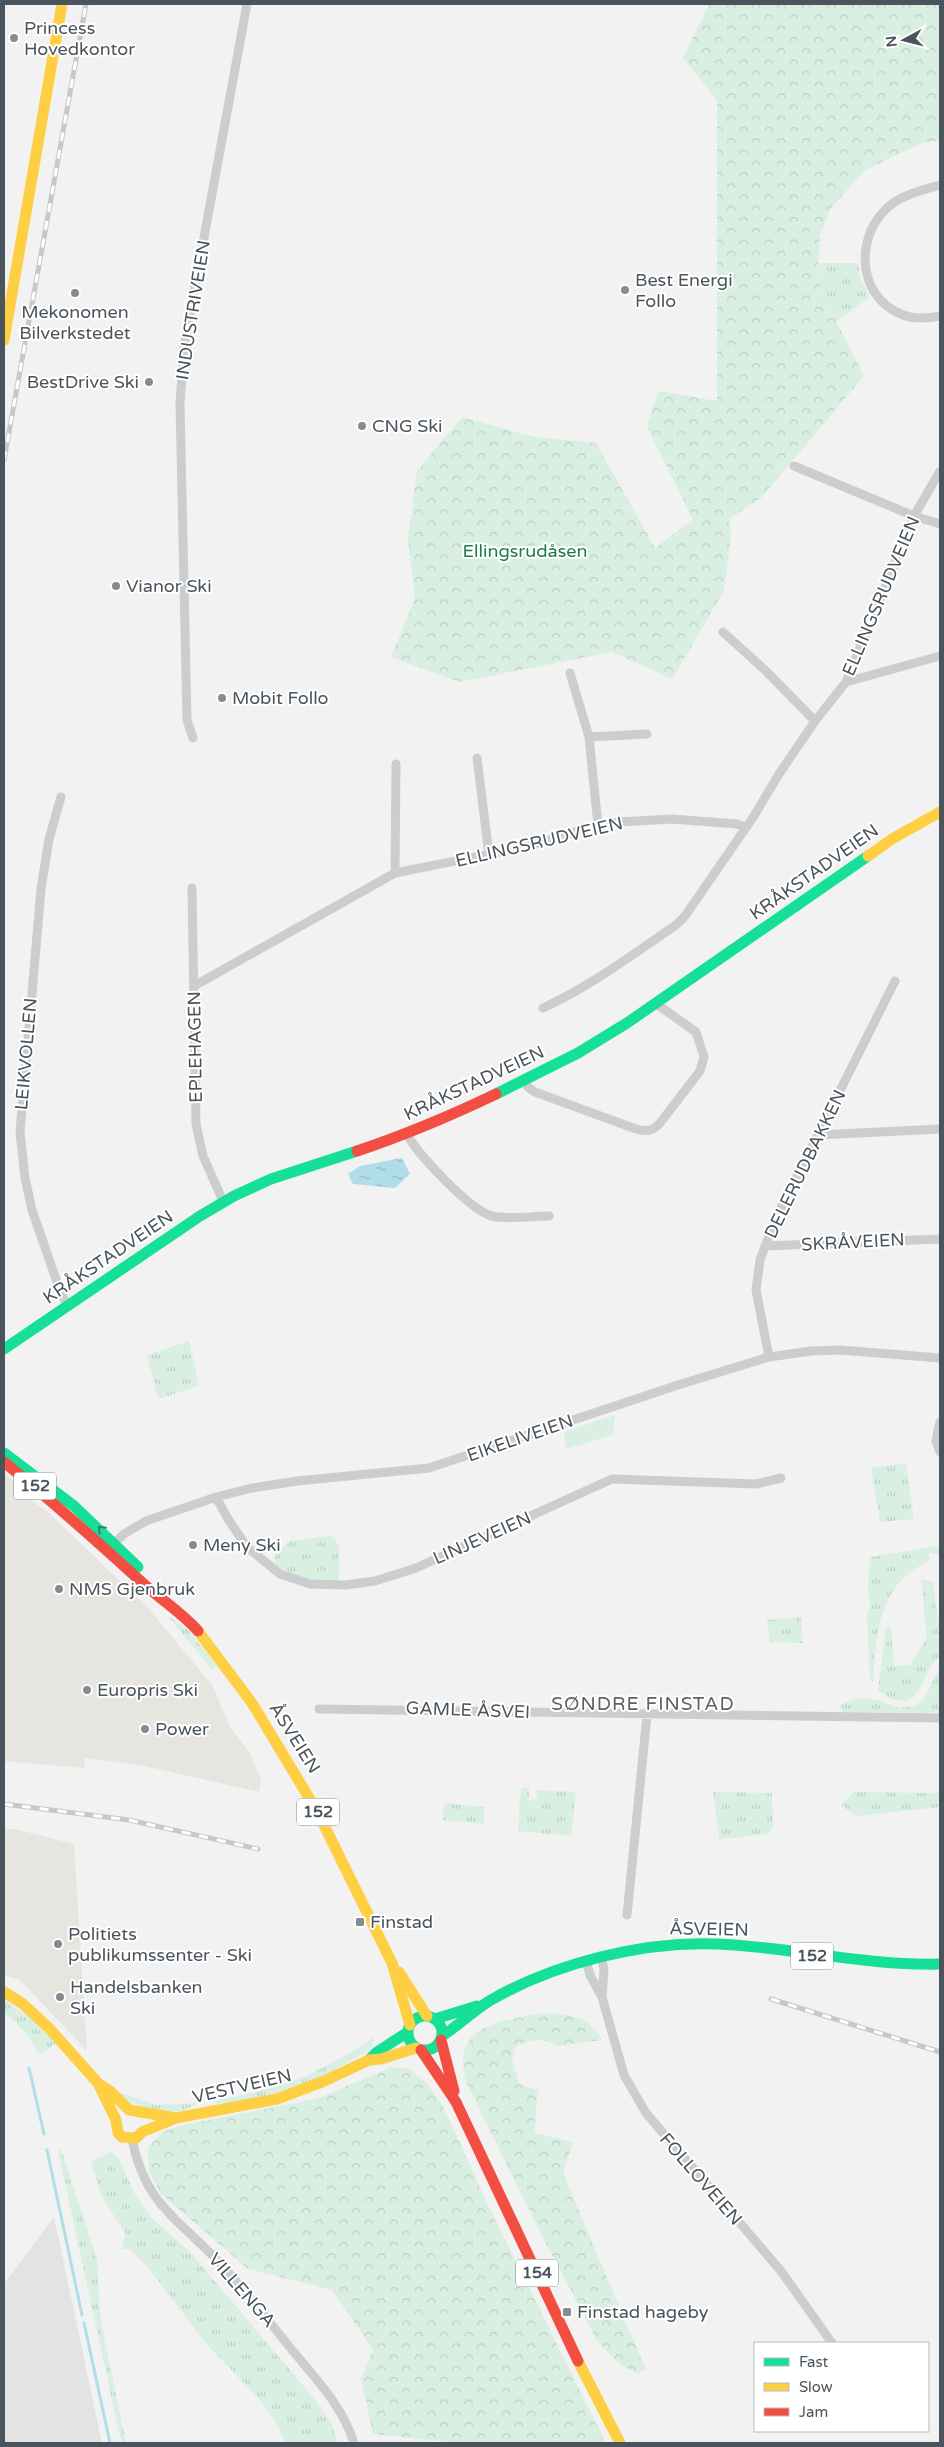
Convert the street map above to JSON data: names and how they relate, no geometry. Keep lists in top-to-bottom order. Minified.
{"streets":{"main road":["KRÅKSTADVEIEN","152","ÅSVEIEN","VESTVEIEN","154"],"street":["INDUSTRIVEIEN","ELLINGSRUDVEIEN","EPLEHAGEN","LEIKVOLLEN","DELERUDBAKKEN","SKRÅVEIEN","EIKELIVEIEN","LINJEVEIEN","GAMLE ÅSVEI","FOLLOVEIEN","VILLENGA"]},"crossings":[["ELLINGSRUDVEIEN","EPLEHAGEN"],["KRÅKSTADVEIEN","EPLEHAGEN"],["KRÅKSTADVEIEN","LEIKVOLLEN"],["DELERUDBAKKEN","SKRÅVEIEN"],["DELERUDBAKKEN","EIKELIVEIEN"],["EIKELIVEIEN","LINJEVEIEN"],["EIKELIVEIEN","ÅSVEIEN"],["ÅSVEIEN","VESTVEIEN"],["ÅSVEIEN","FOLLOVEIEN"],["ÅSVEIEN","154"],["VESTVEIEN","154"],["VESTVEIEN","VILLENGA"]],"districts":["SØNDRE FINSTAD"],"parks":["Ellingsrudåsen"],"places":{"other":["Princess Hovedkontor","Best Energi Follo","Mekonomen Bilverkstedet","BestDrive Ski","CNG Ski","Vianor Ski","Mobit Follo","Meny Ski","NMS Gjenbruk","Europris Ski","Power","Politiets publikumssenter - Ski","Handelsbanken Ski"],"transit":["Finstad","Finstad hageby"]},"legend":["Fast","Slow","Jam"],"north":"left"}
